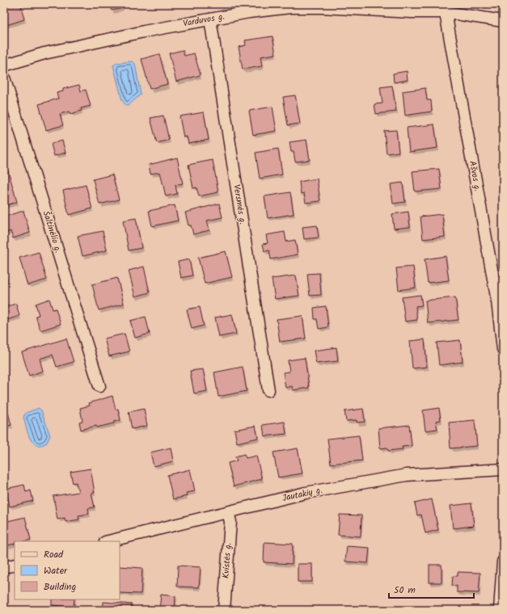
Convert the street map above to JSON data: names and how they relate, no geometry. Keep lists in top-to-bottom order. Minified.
{"streets":{"street":["Varduvos g.","Ašvos g.","Versmės g.","Šaltinėlio g.","Jautakių g.","Kvistės g."]},"crossings":[["Varduvos g.","Ašvos g."],["Varduvos g.","Versmės g."],["Jautakių g.","Kvistės g."]],"legend":["Road","Water","Building"],"scale_bar":"50 m"}
